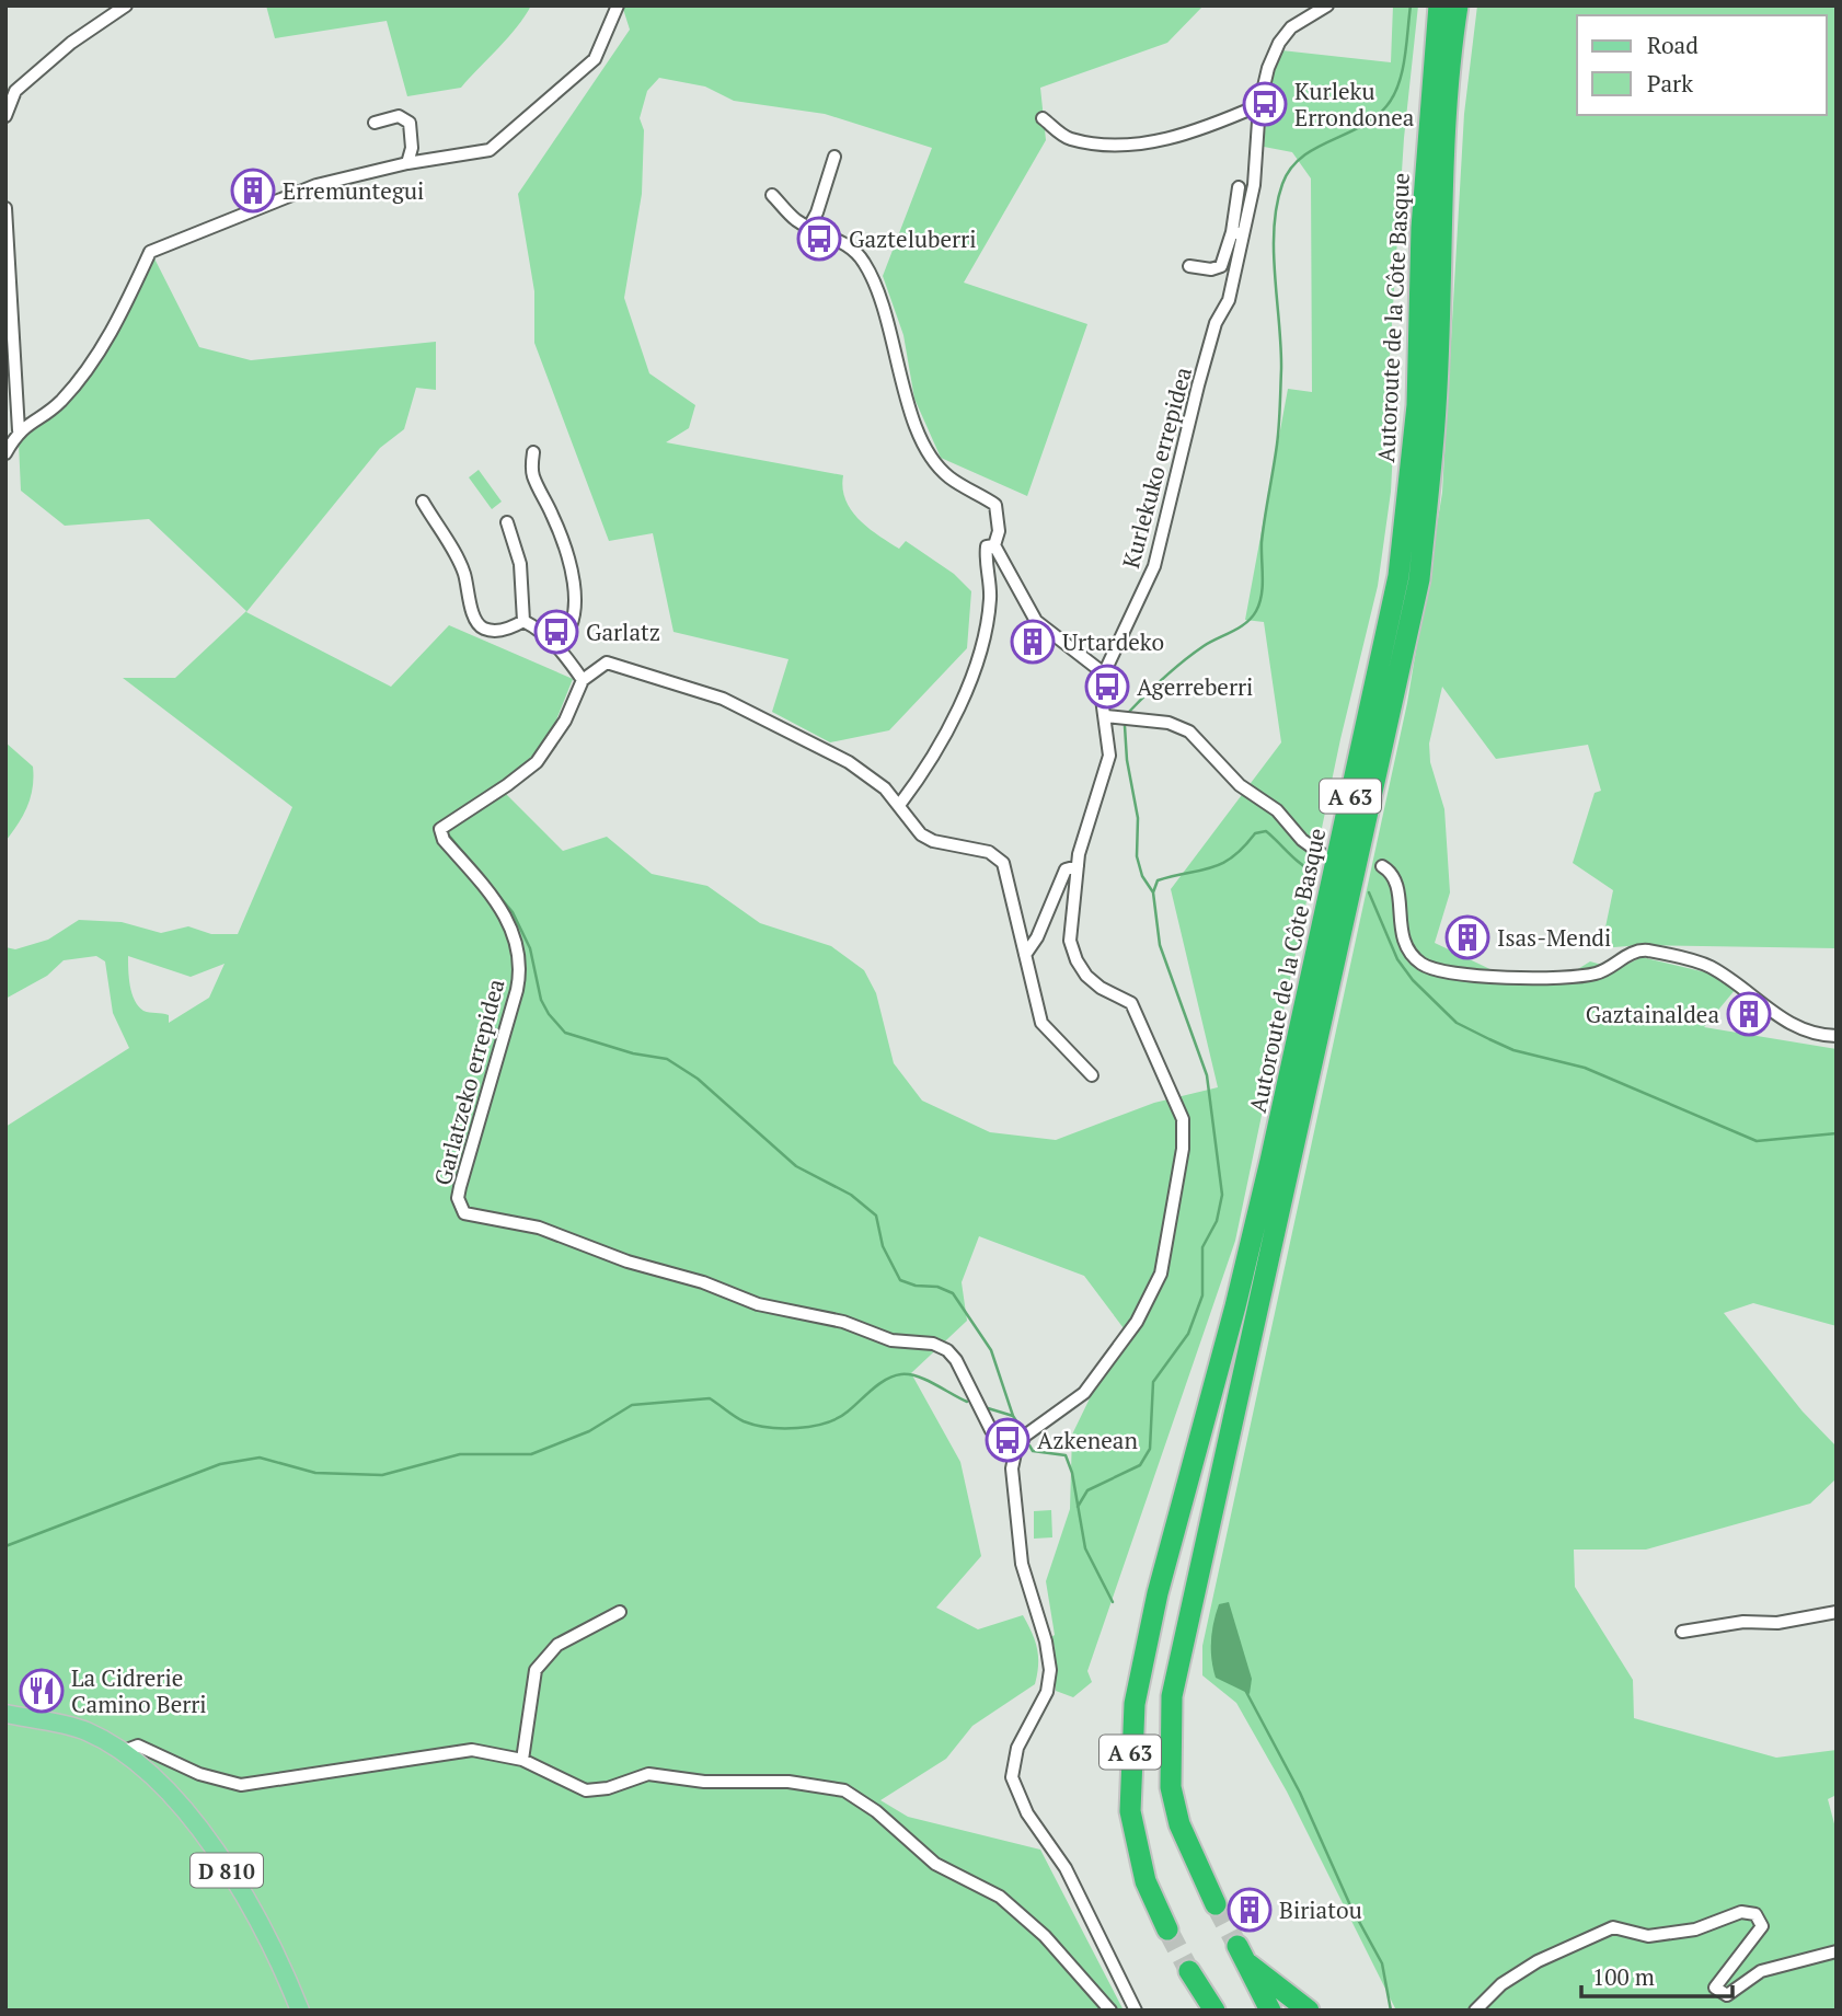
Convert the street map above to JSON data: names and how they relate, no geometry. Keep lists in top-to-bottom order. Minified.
{"streets":{"highway":["Autoroute de la Côte Basque","A 63"],"main road":["D 810"],"street":["Kurlekuko errepidea","Garlatzeko errepidea"]},"crossings":[["Kurlekuko errepidea","Garlatzeko errepidea"]],"places":{"bus stop":["Kurleku Errondonea","Gazteluberri","Garlatz","Agerreberri","Azkenean"],"building":["Erremuntegui","Urtardeko","Isas-Mendi","Gaztainaldea","Biriatou"],"restaurant":["La Cidrerie Camino Berri"]},"legend":["Road","Park"],"scale_bar":"100 m"}
